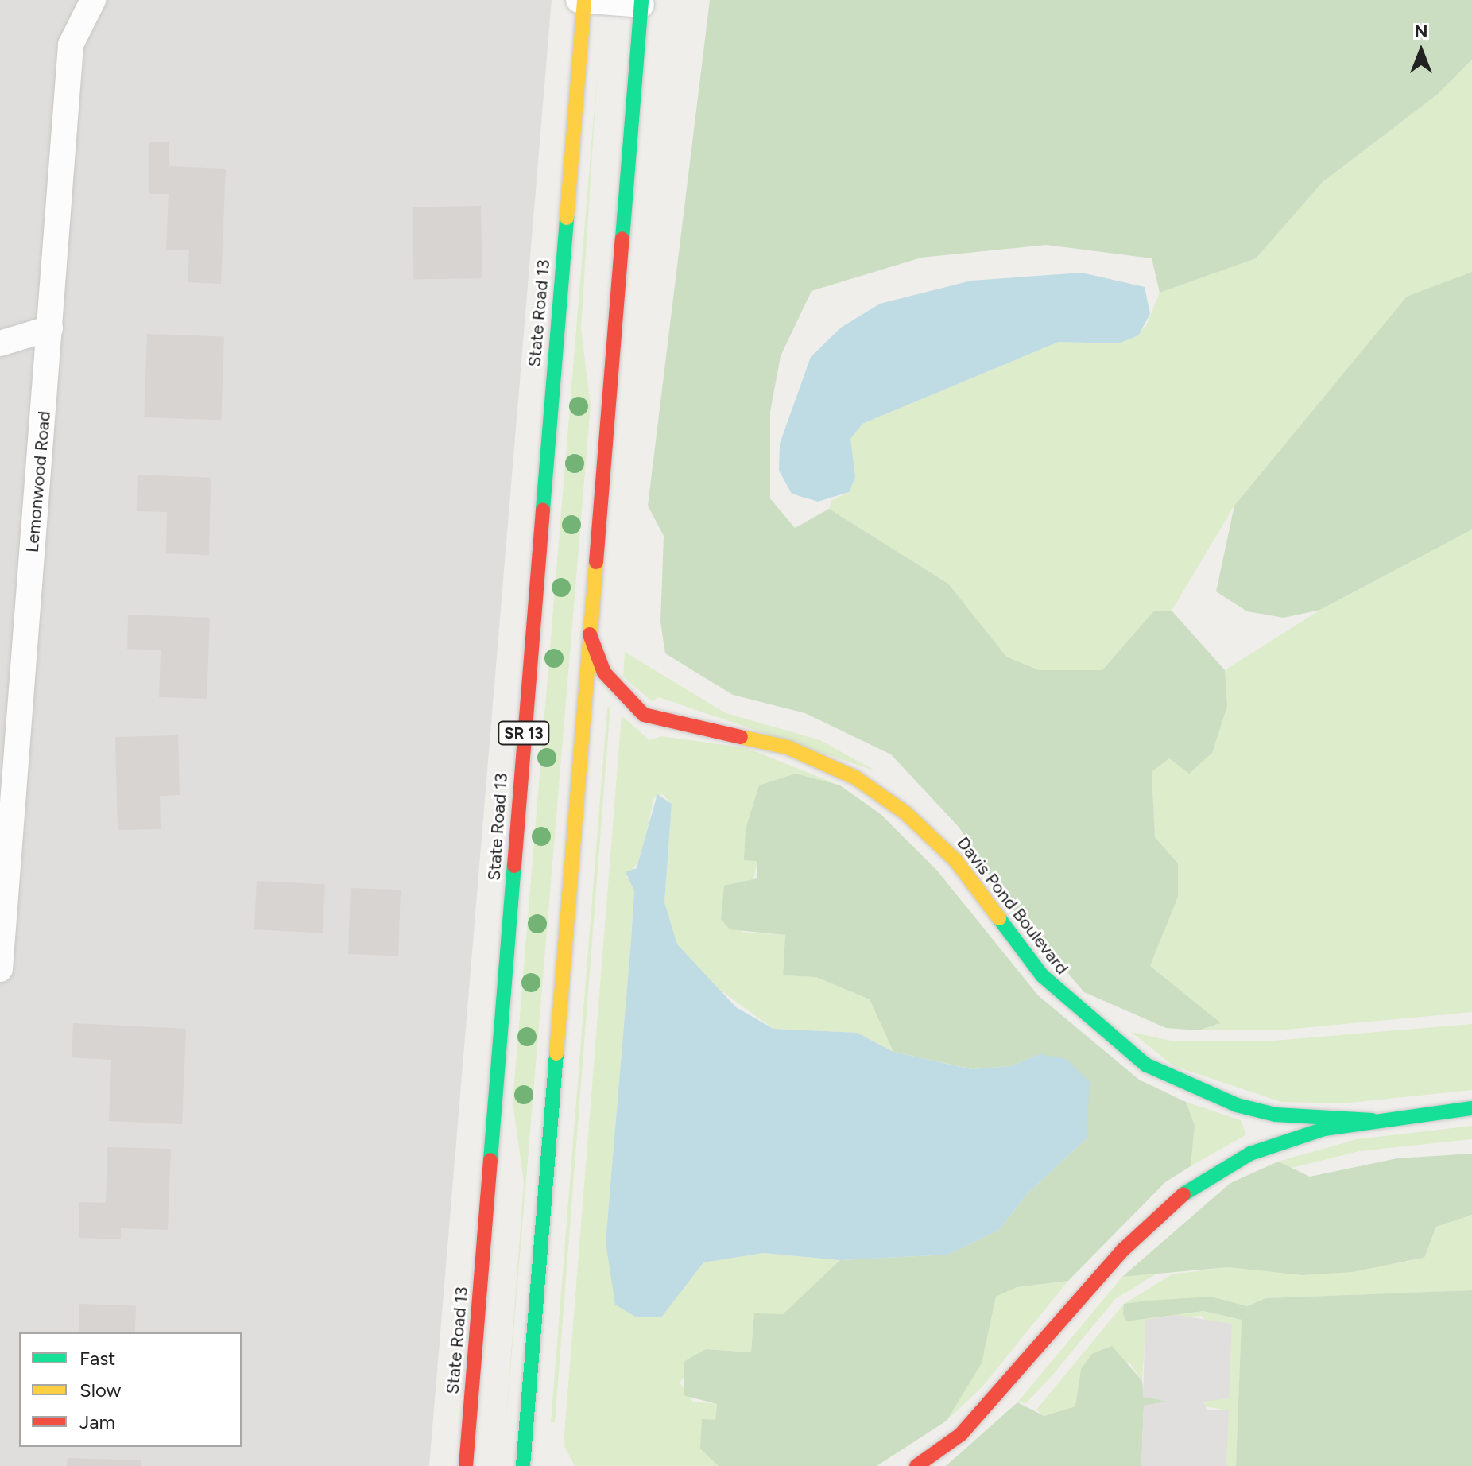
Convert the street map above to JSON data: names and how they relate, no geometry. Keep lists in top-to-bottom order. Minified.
{"streets":{"main road":["State Road 13","SR 13","Davis Pond Boulevard"],"street":["Lemonwood Road"]},"legend":["Fast","Slow","Jam"],"north":"top"}
